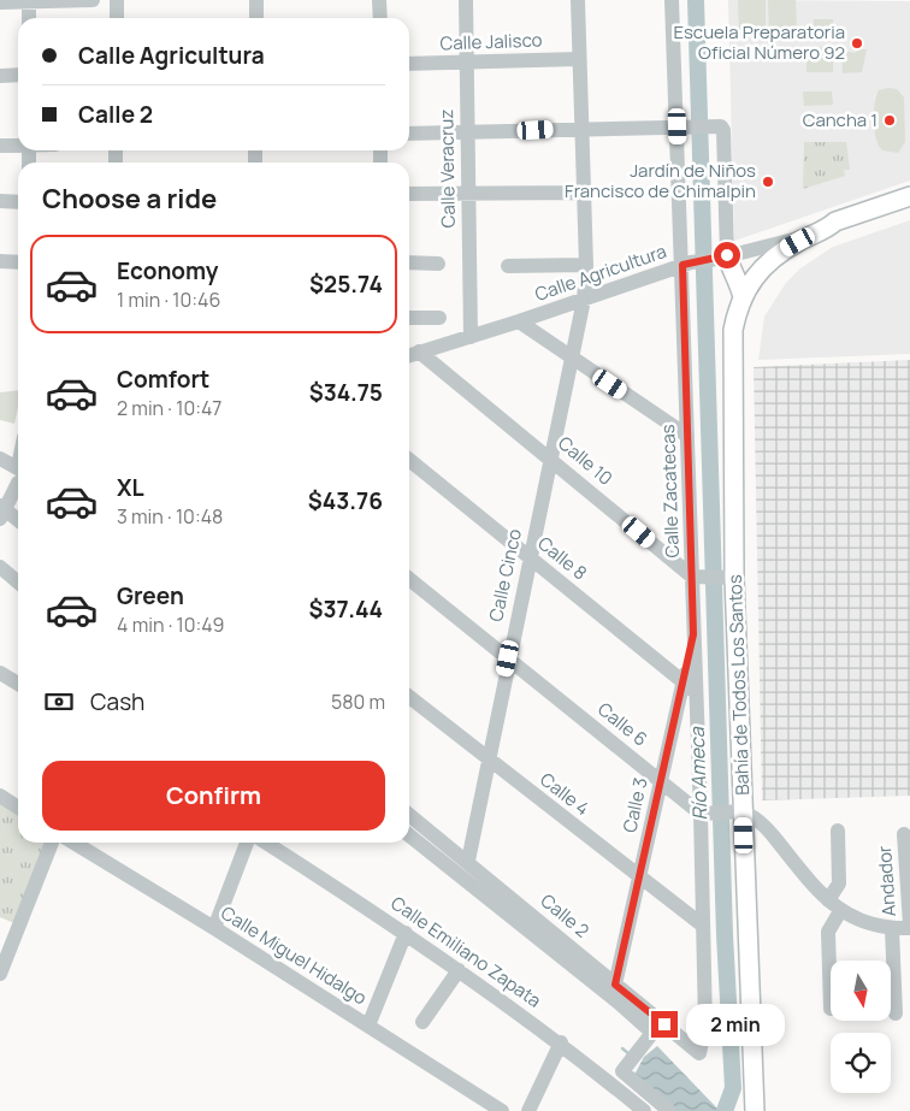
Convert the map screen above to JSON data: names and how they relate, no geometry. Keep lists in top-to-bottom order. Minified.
{"streets":{"main road":["Bahía de Todos Los Santos"],"street":["Calle Jalisco","Calle Veracruz","Calle Agricultura","Calle 10","Calle Zacatecas","Calle 8","Calle Cinco","Calle 6","Calle 4","Calle 3","Andador","Calle 2","Calle Emiliano Zapata","Calle Miguel Hidalgo"]},"crossings":[["Calle Jalisco","Calle Veracruz"],["Calle Jalisco","Calle Cinco"],["Calle Veracruz","Calle Agricultura"],["Calle Agricultura","Calle 10"],["Calle Agricultura","Calle Zacatecas"],["Calle Agricultura","Calle Cinco"],["Calle Agricultura","Bahía de Todos Los Santos"],["Calle 10","Calle Zacatecas"],["Calle 10","Calle Cinco"],["Calle Zacatecas","Calle 8"],["Calle Zacatecas","Calle 6"],["Calle Zacatecas","Calle 4"],["Calle Zacatecas","Calle 3"],["Calle Zacatecas","Calle 2"],["Calle 8","Calle Cinco"],["Calle 8","Calle 3"],["Calle Cinco","Calle 6"],["Calle Cinco","Calle 4"],["Calle Cinco","Calle 2"],["Calle 6","Calle 3"],["Calle 4","Calle 3"],["Calle 3","Calle 2"]],"water":["Río Ameca"],"places":["Escuela Preparatoria Oficial Número 92","Cancha 1","Jardín de Niños Francisco de Chimalpin"],"north":"bottom","page":{"banner":["Calle Agricultura","Calle 2"],"heading":"Choose a ride","list":[{"name":"Economy","note":"1 min · 10:46","value":"$25.74"},{"name":"Comfort","note":"2 min · 10:47","value":"$34.75"},{"name":"XL","note":"3 min · 10:48","value":"$43.76"},{"name":"Green","note":"4 min · 10:49","value":"$37.44"}],"pay":["Cash","580 m"],"buttons":"Confirm","bubble":"2 min"}}
